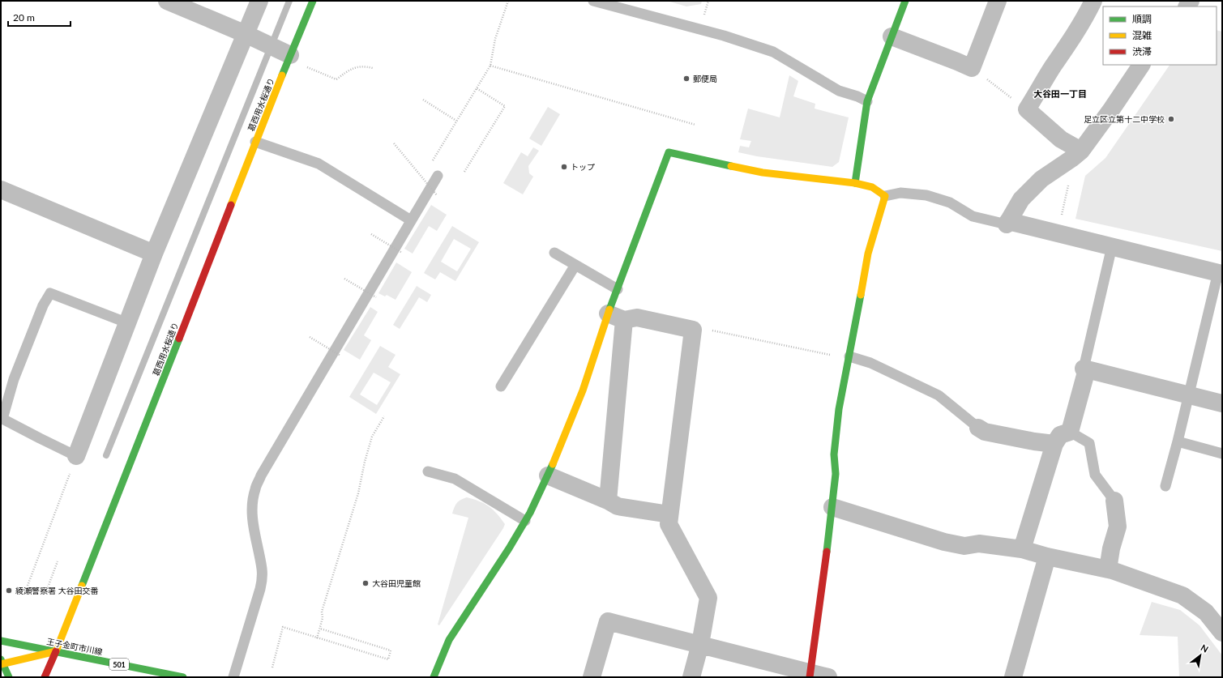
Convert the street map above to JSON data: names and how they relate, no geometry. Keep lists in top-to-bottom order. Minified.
{"streets":{"street":["葛西用水桜通り","王子金町市川線","501"]},"crossings":[["葛西用水桜通り","王子金町市川線"]],"districts":["大谷田一丁目"],"places":["郵便局","足立区立第十二中学校","トップ","大谷田児童館","綾瀬警察署 大谷田交番"],"legend":["順調","混雑","渋滞"],"scale_bar":"20 m","north":"top right"}
